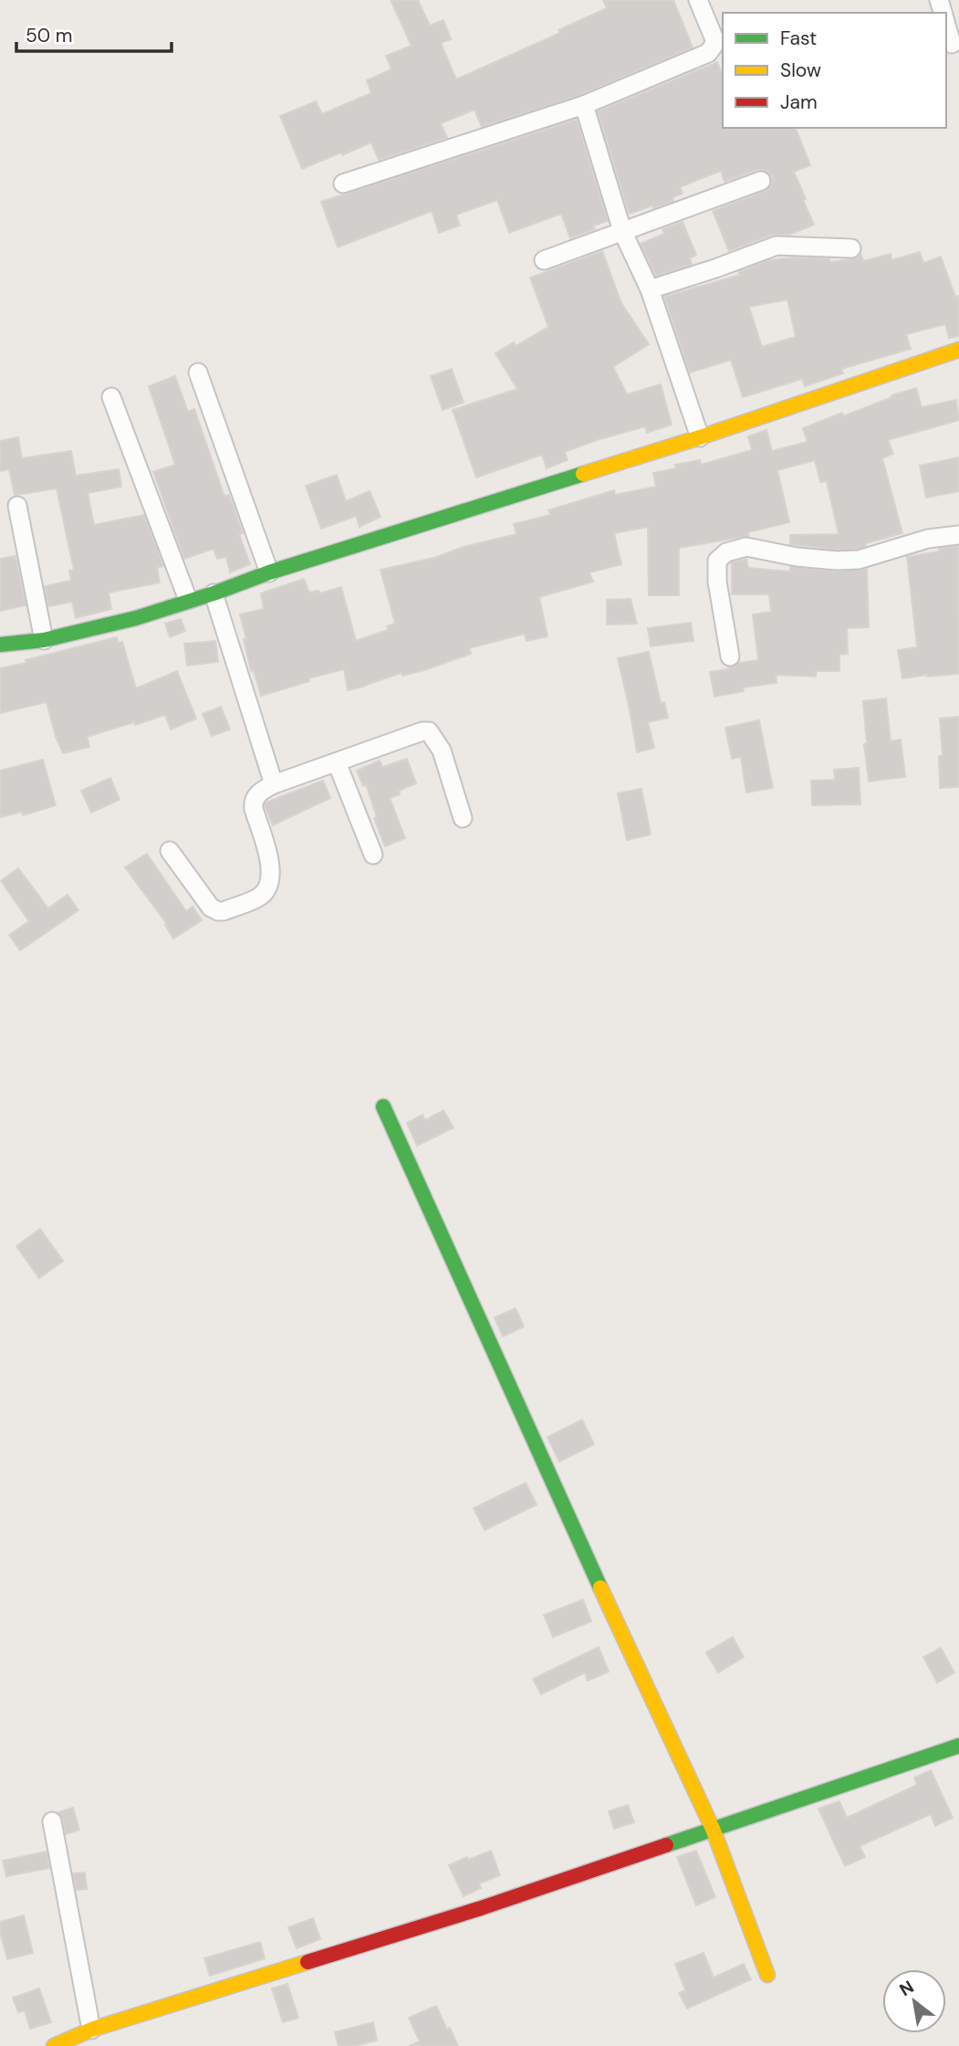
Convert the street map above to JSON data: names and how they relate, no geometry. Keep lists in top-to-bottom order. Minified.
{"legend":["Fast","Slow","Jam"],"scale_bar":"50 m","north":"top left"}
